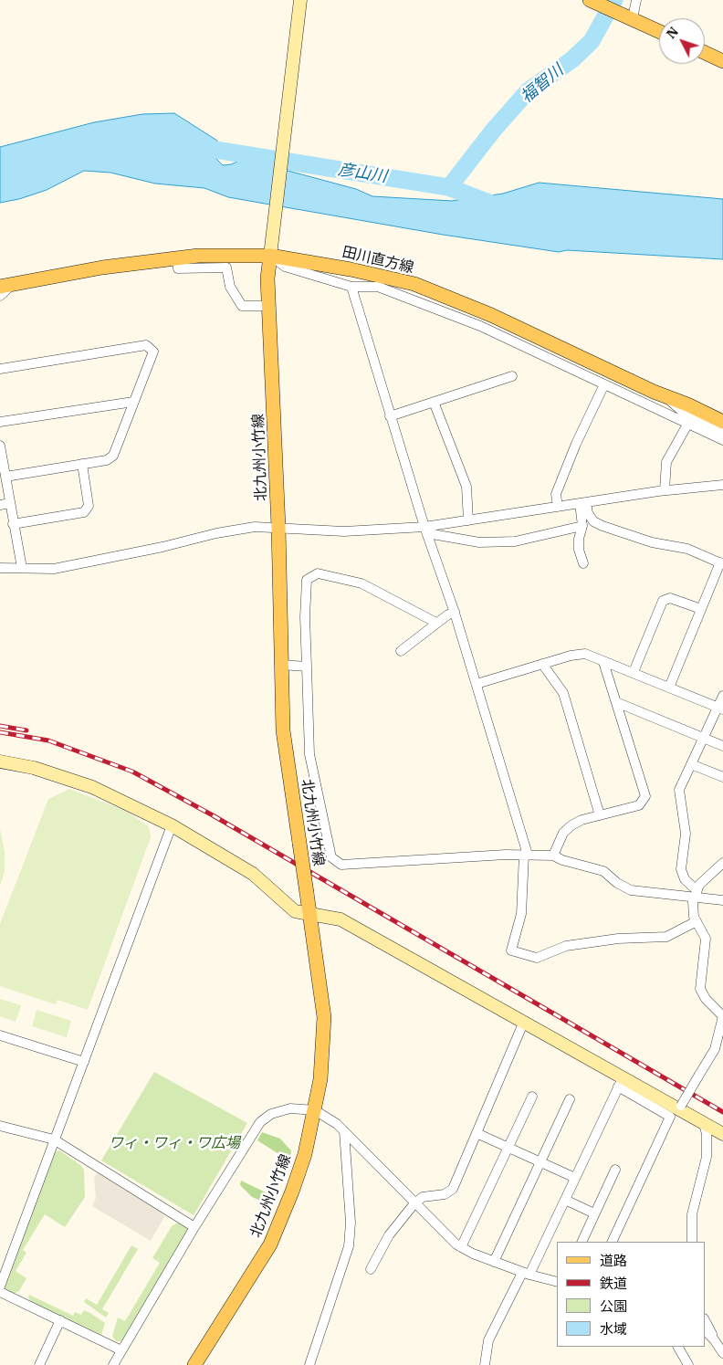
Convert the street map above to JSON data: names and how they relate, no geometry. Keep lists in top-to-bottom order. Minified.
{"streets":{"main road":["田川直方線","北九州小竹線"]},"crossings":[["田川直方線","北九州小竹線"]],"water":["福智川","彦山川"],"parks":["ワィ・ワィ・ワ広場"],"legend":["道路","鉄道","公園","水域"],"north":"top left"}
